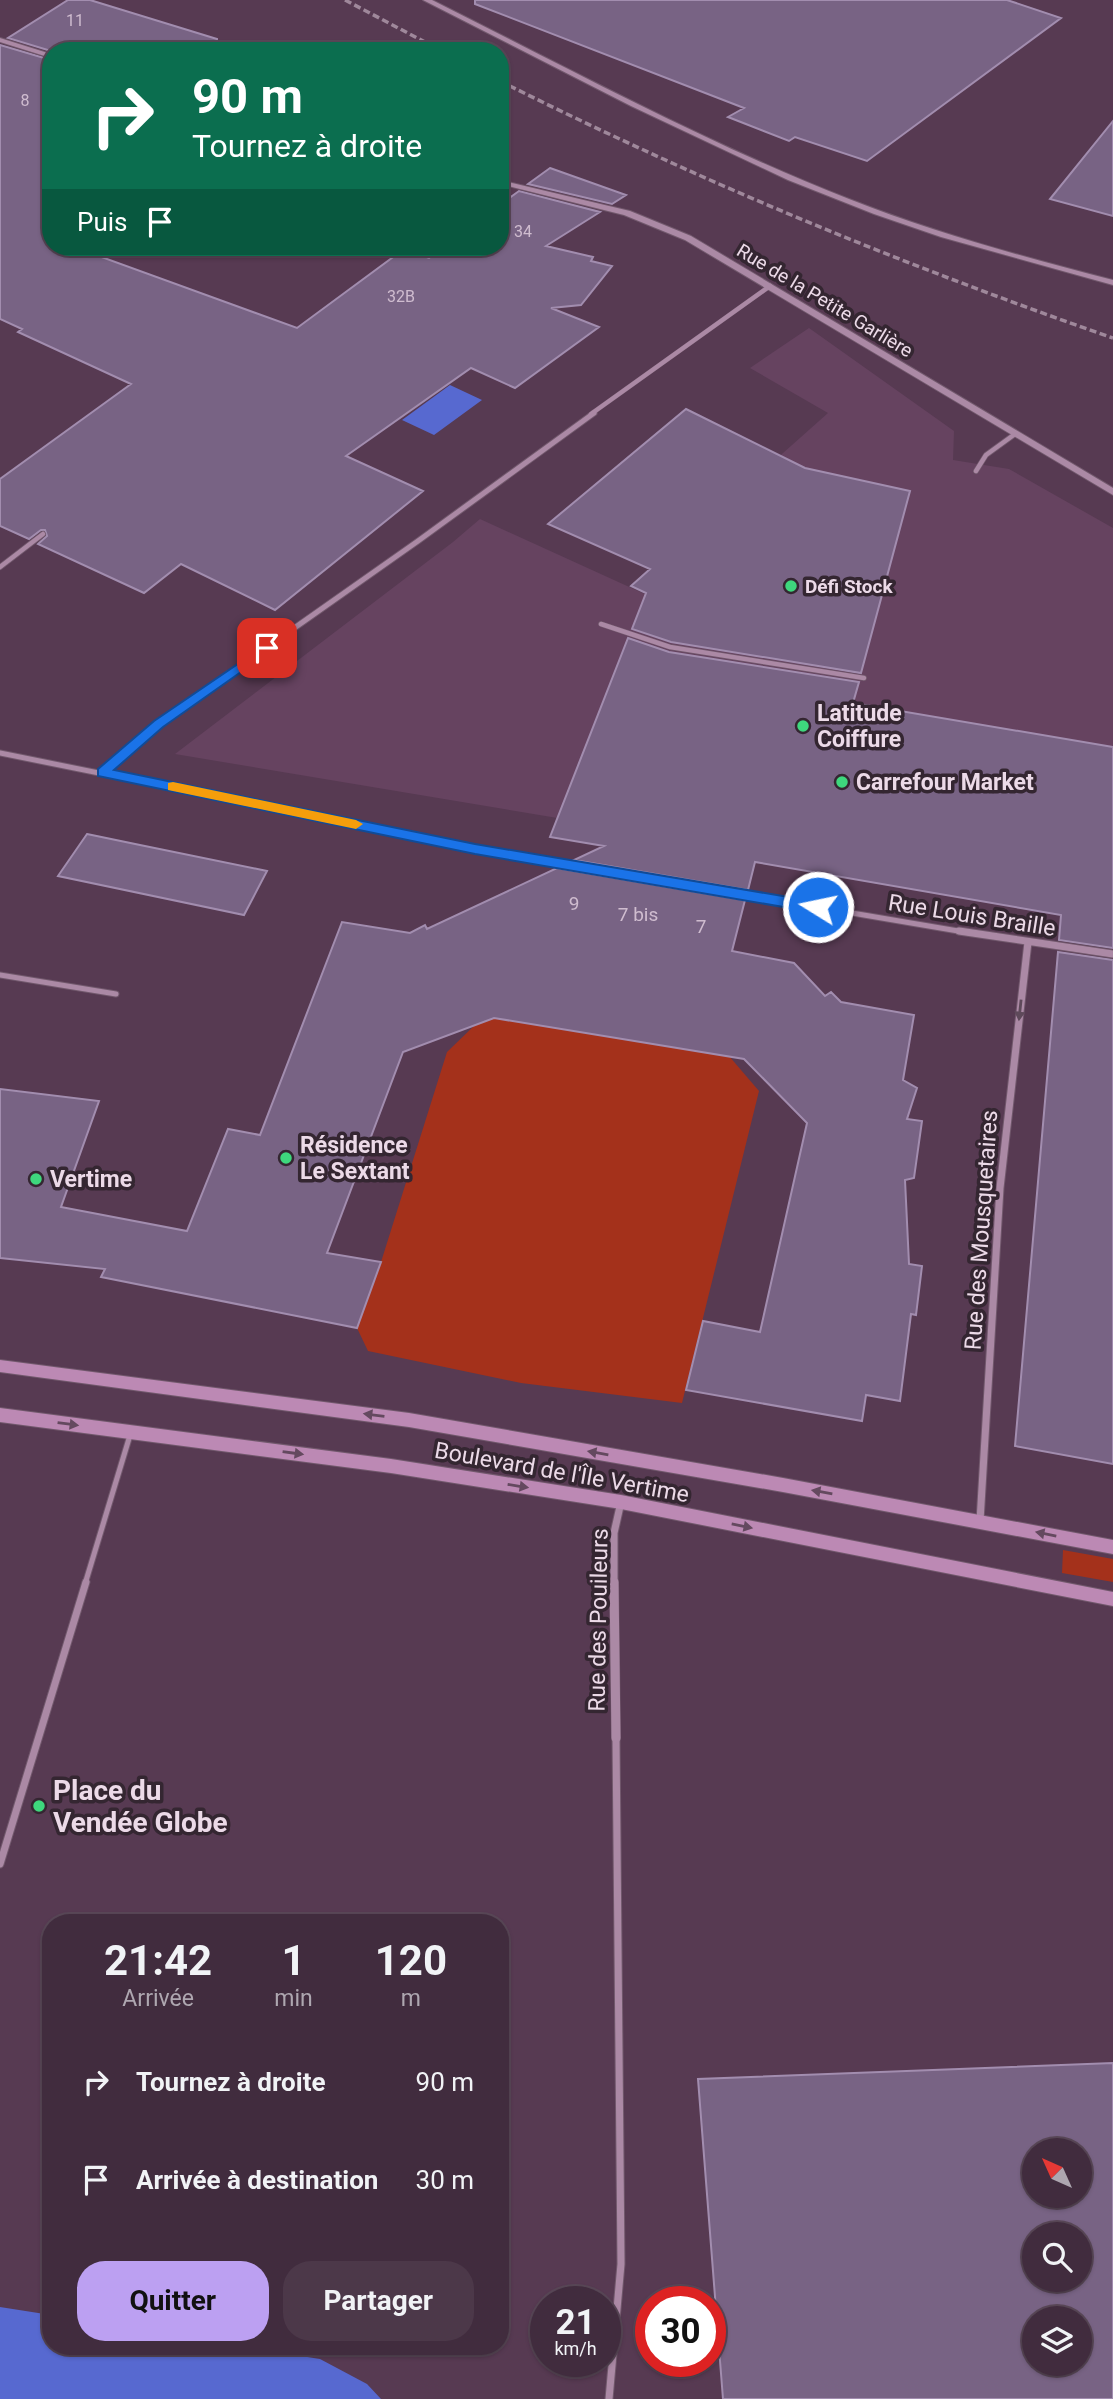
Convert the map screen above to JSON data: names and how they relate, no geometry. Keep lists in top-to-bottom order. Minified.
{"streets":{"main road":["Boulevard de l'Île Vertime"],"street":["Rue de la Petite Garlière","Rue Louis Braille","Rue des Mousquetaires","Rue des Pouileurs"]},"crossings":[["Rue Louis Braille","Rue des Mousquetaires"],["Rue des Mousquetaires","Boulevard de l'Île Vertime"],["Boulevard de l'Île Vertime","Rue des Pouileurs"]],"one_way":["Rue des Mousquetaires"],"places":["Défi Stock","Latitude Coiffure","Carrefour Market","Résidence Le Sextant","Vertime","Place du Vendée Globe"],"house_numbers":["11","8","34","32B","9","7 bis","7"],"north":"top left","page":{"turn":["90 m","Tournez à droite"],"then":"Puis","eta":["21:42","Arrivée","1","min","120","m"],"list":[{"name":"Tournez à droite","value":"90 m"},{"name":"Arrivée à destination","value":"30 m"}],"buttons":["Quitter","Partager"],"speed":"21 km/h","limit":"30"}}
